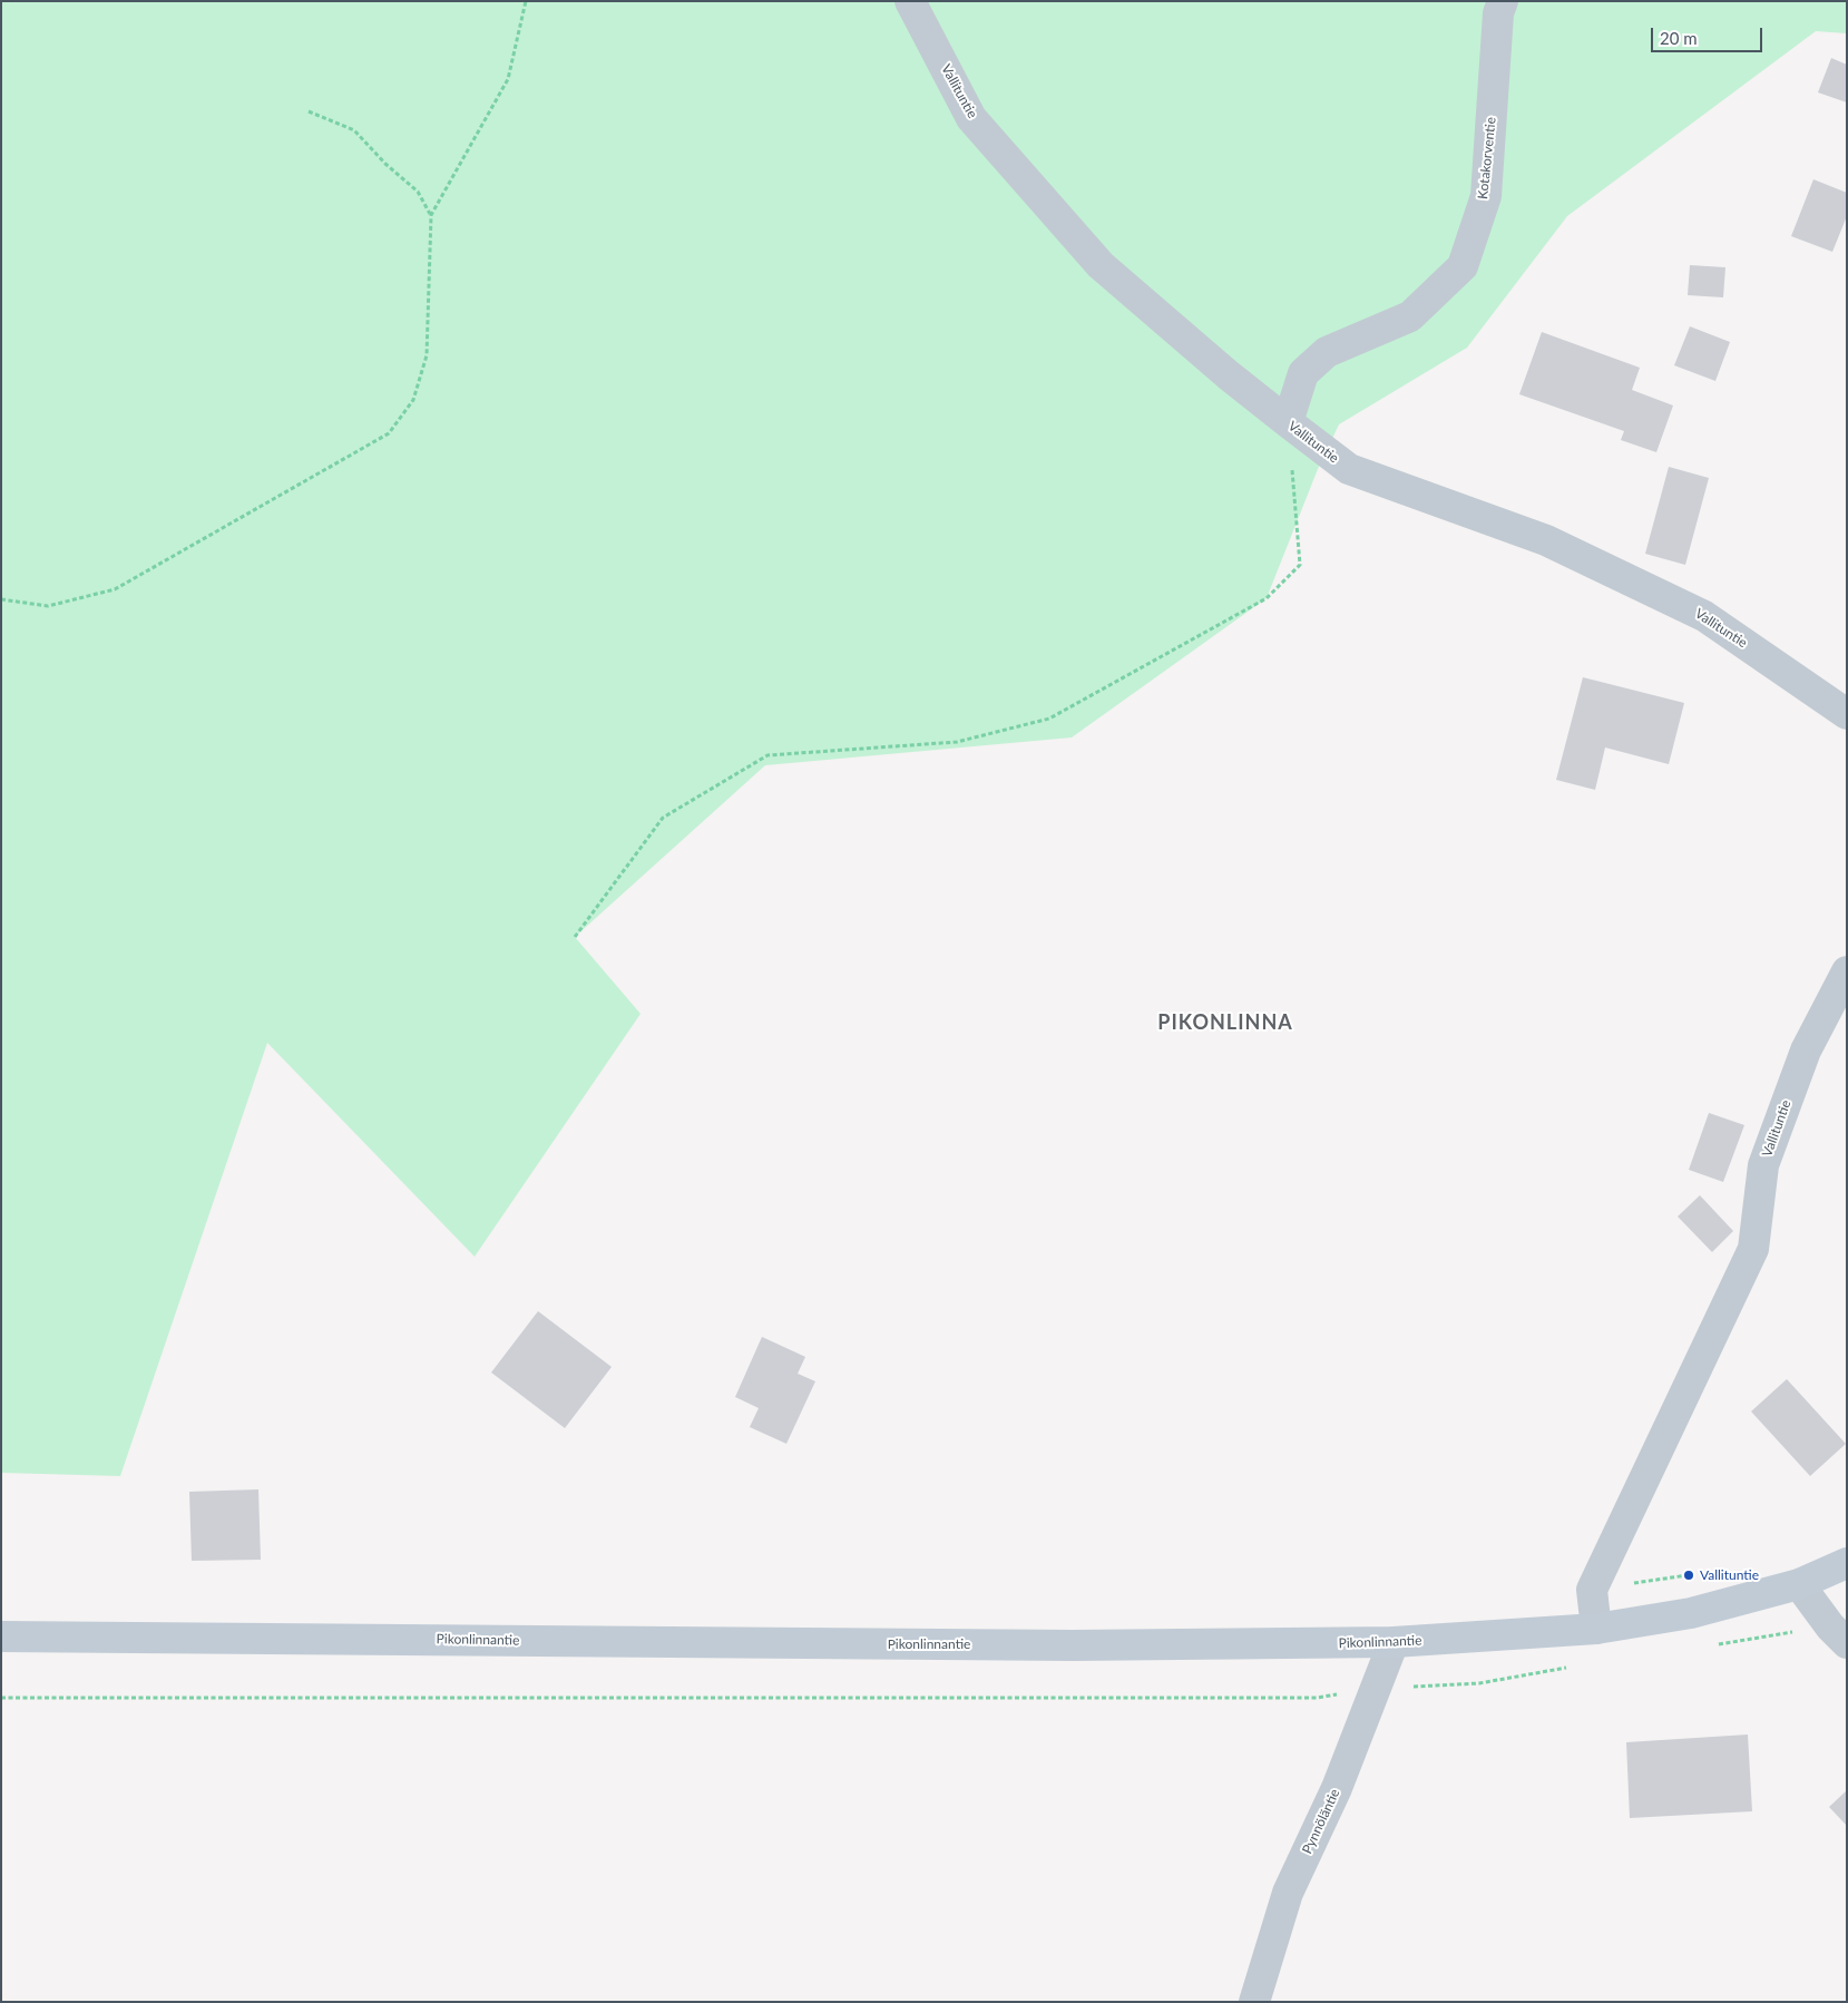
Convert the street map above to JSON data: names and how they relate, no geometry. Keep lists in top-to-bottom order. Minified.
{"streets":{"street":["Vallituntie","Kotakorventie","Pikonlinnantie","Pynnöläntie"]},"crossings":[["Vallituntie","Kotakorventie"],["Vallituntie","Pikonlinnantie"],["Pikonlinnantie","Pynnöläntie"]],"districts":["PIKONLINNA"],"places":["Vallituntie"],"scale_bar":"20 m"}
